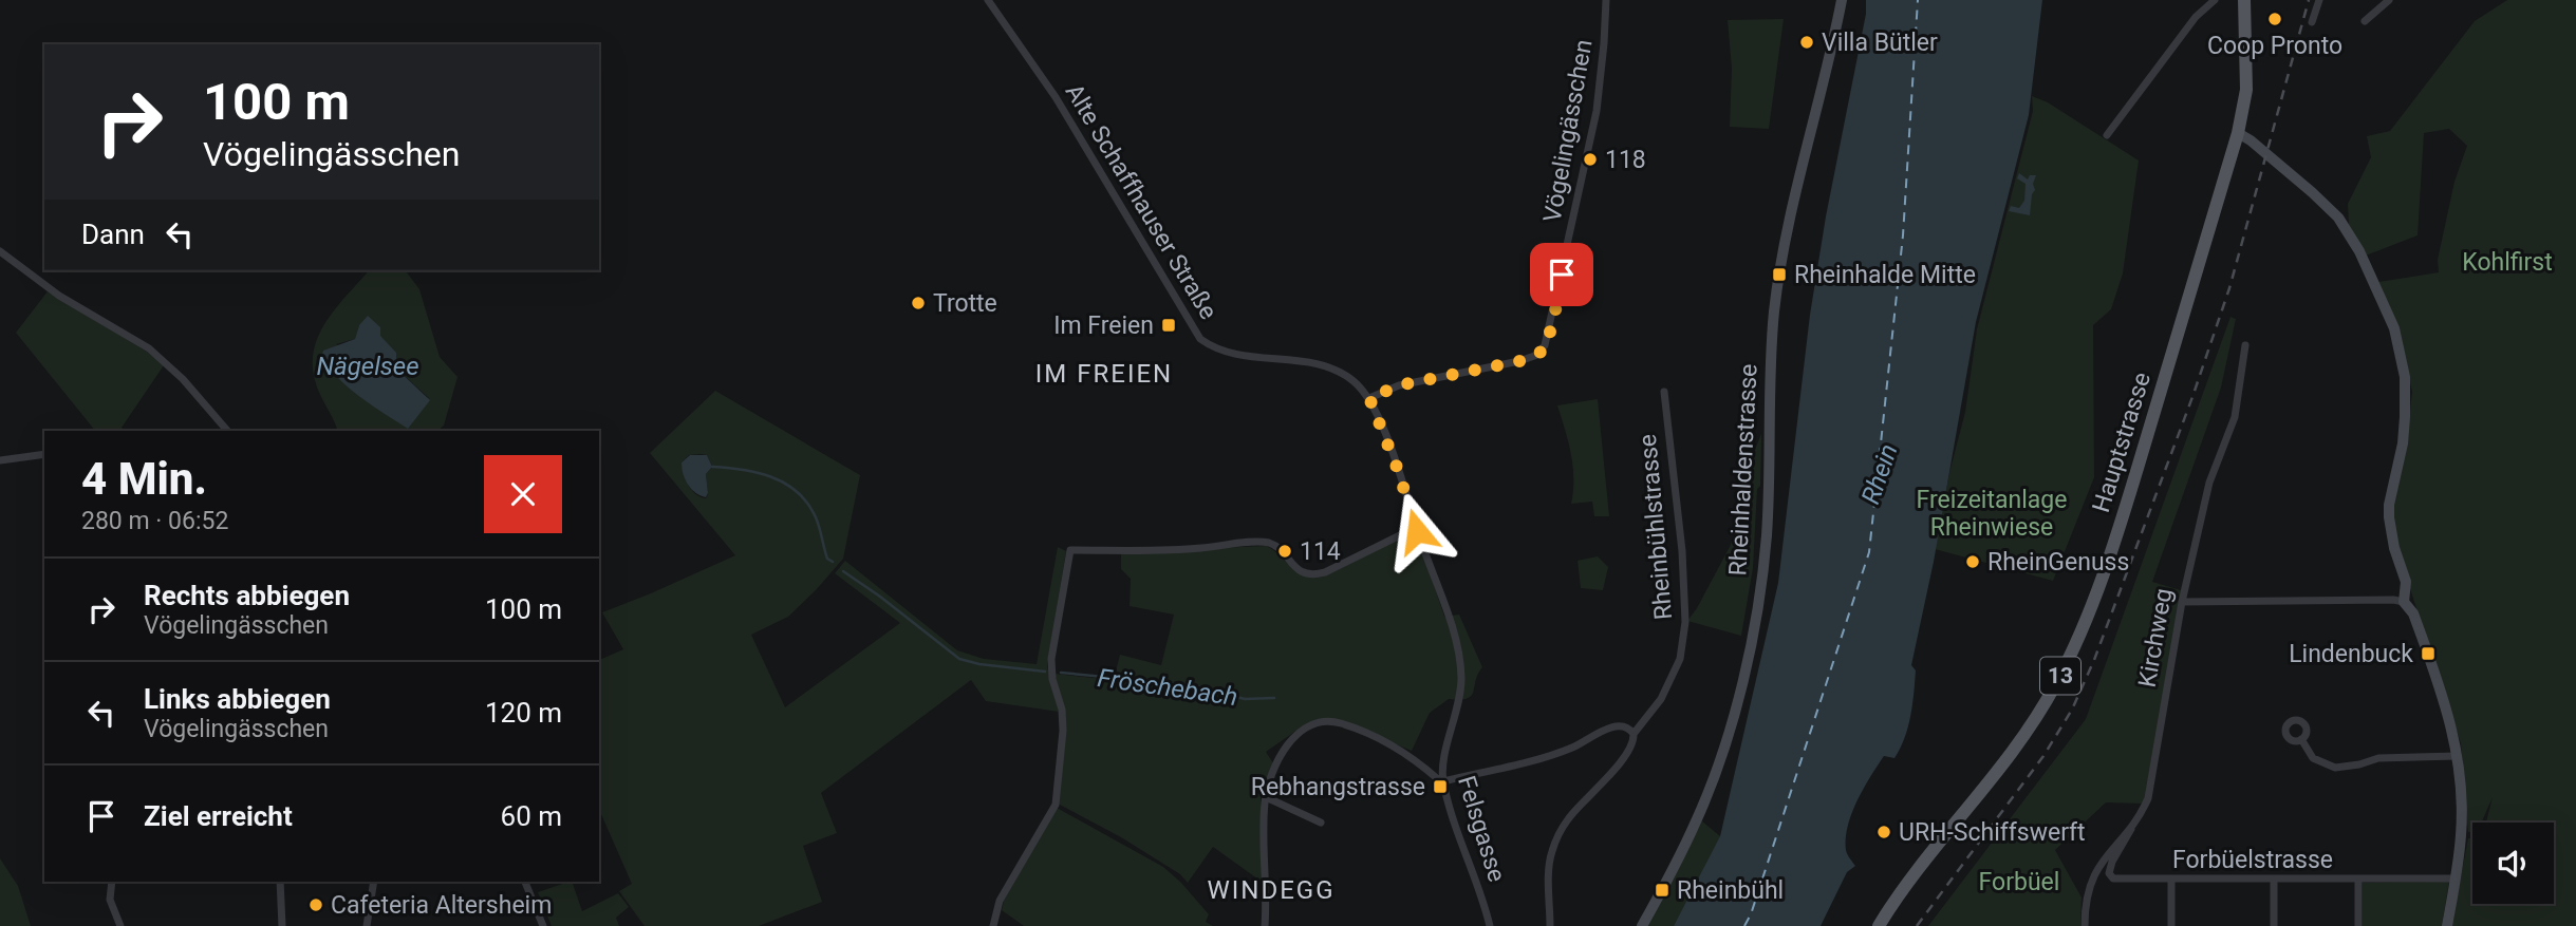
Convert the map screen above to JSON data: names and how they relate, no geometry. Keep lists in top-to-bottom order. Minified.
{"streets":{"main road":["Hauptstrasse","Rheinhaldenstrasse","13"],"street":["Vögelingässchen","Alte Schaffhauser Straße","Rheinbühlstrasse","Kirchweg","Felsgasse","Forbüelstrasse"]},"crossings":[["Vögelingässchen","Alte Schaffhauser Straße"],["Alte Schaffhauser Straße","Felsgasse"],["Kirchweg","Forbüelstrasse"]],"districts":["IM FREIEN","WINDEGG"],"water":["Nägelsee","Rhein","Fröschebach"],"parks":["Kohlfirst","Freizeitanlage Rheinwiese","Forbüel"],"places":{"other":["Coop Pronto","Villa Bütler","118","Trotte","114","RheinGenuss","URH-Schiffswerft","Cafeteria Altersheim"],"transit":["Rheinhalde Mitte","Im Freien","Lindenbuck","Rebhangstrasse","Rheinbühl"]},"page":{"turn":["100 m","Vögelingässchen"],"then":"Dann","heading":["4 Min.","280 m · 06:52"],"list":[{"name":"Rechts abbiegen","note":"Vögelingässchen","value":"100 m"},{"name":"Links abbiegen","note":"Vögelingässchen","value":"120 m"},{"name":"Ziel erreicht","value":"60 m"}]}}
